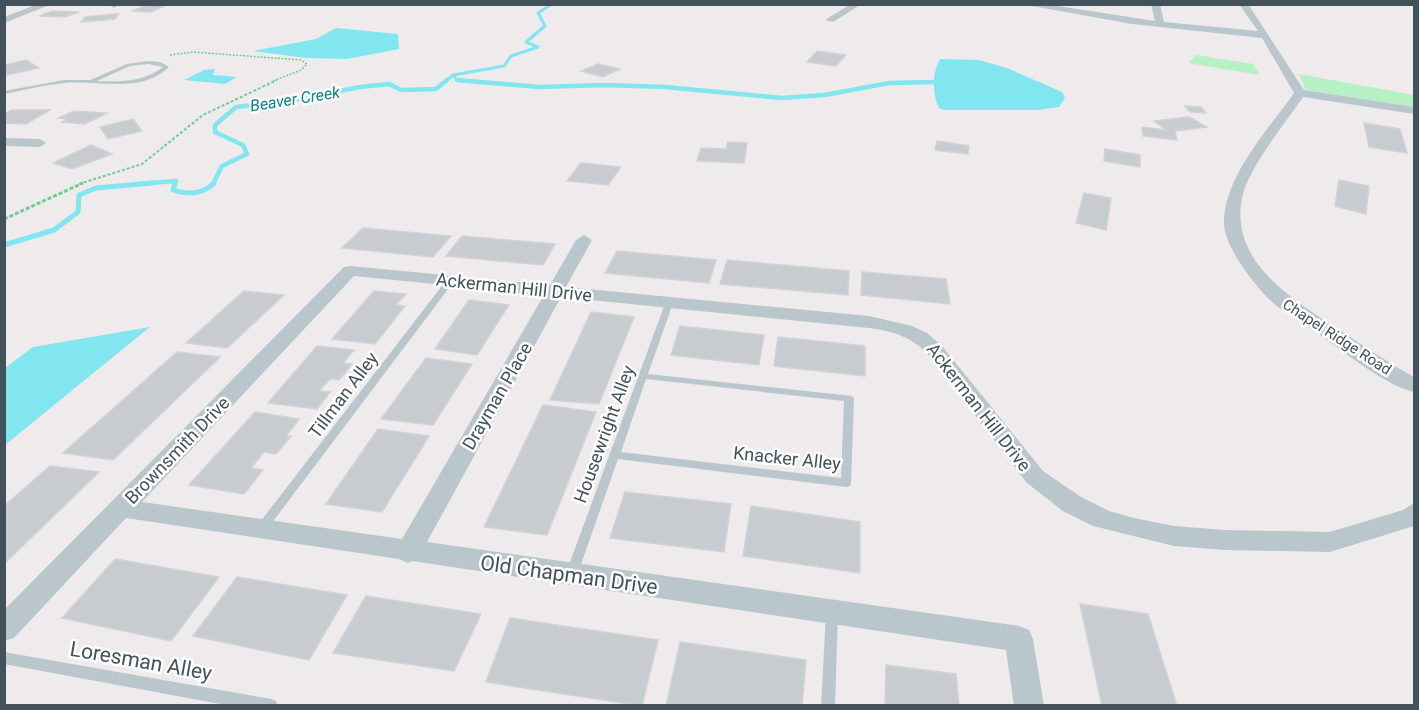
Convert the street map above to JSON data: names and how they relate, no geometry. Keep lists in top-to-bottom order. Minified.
{"streets":{"street":["Ackerman Hill Drive","Chapel Ridge Road","Drayman Place","Brownsmith Drive","Old Chapman Drive"],"lane":["Tillman Alley","Housewright Alley","Knacker Alley","Loresman Alley"]},"crossings":[["Ackerman Hill Drive","Tillman Alley"],["Ackerman Hill Drive","Drayman Place"],["Ackerman Hill Drive","Housewright Alley"],["Ackerman Hill Drive","Brownsmith Drive"],["Tillman Alley","Old Chapman Drive"],["Drayman Place","Old Chapman Drive"],["Housewright Alley","Knacker Alley"],["Housewright Alley","Old Chapman Drive"],["Brownsmith Drive","Old Chapman Drive"]],"water":["Beaver Creek"]}
